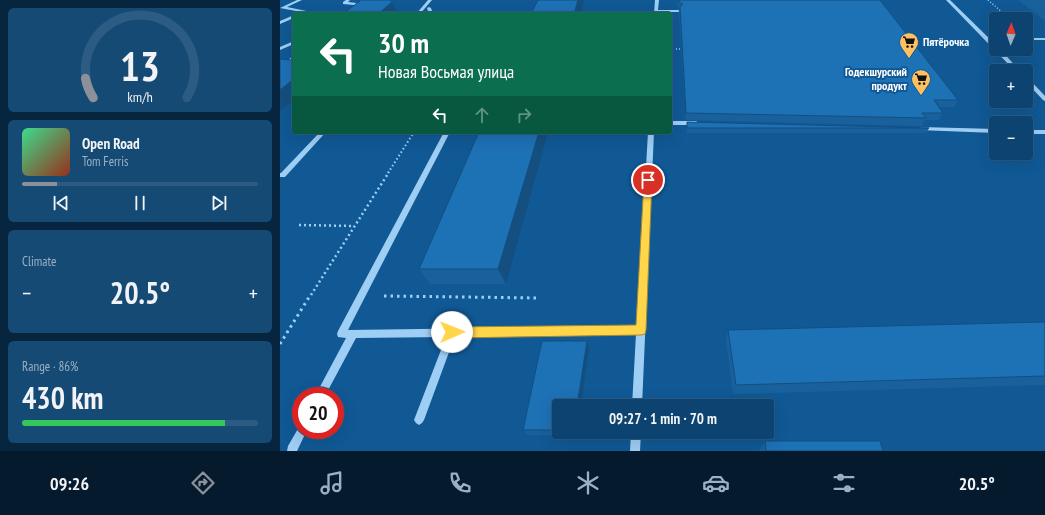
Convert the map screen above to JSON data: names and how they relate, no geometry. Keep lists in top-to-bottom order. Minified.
{"places":{"supermarket":["Пятёрочка","Годекшурский продукт"]},"north":"top","page":{"map_buttons":["+","−"],"turn":["30 m","Новая Восьмая улица"],"song":["Open Road","Tom Ferris"],"tile":["Climate",["Range · 86%","430 km"]],"heat":["−","20.5°","+"],"limit":"20","trip":"09:27 · 1 min · 70 m","tabs":["09:26","20.5°"],"gauge":["13","km/h"]}}
